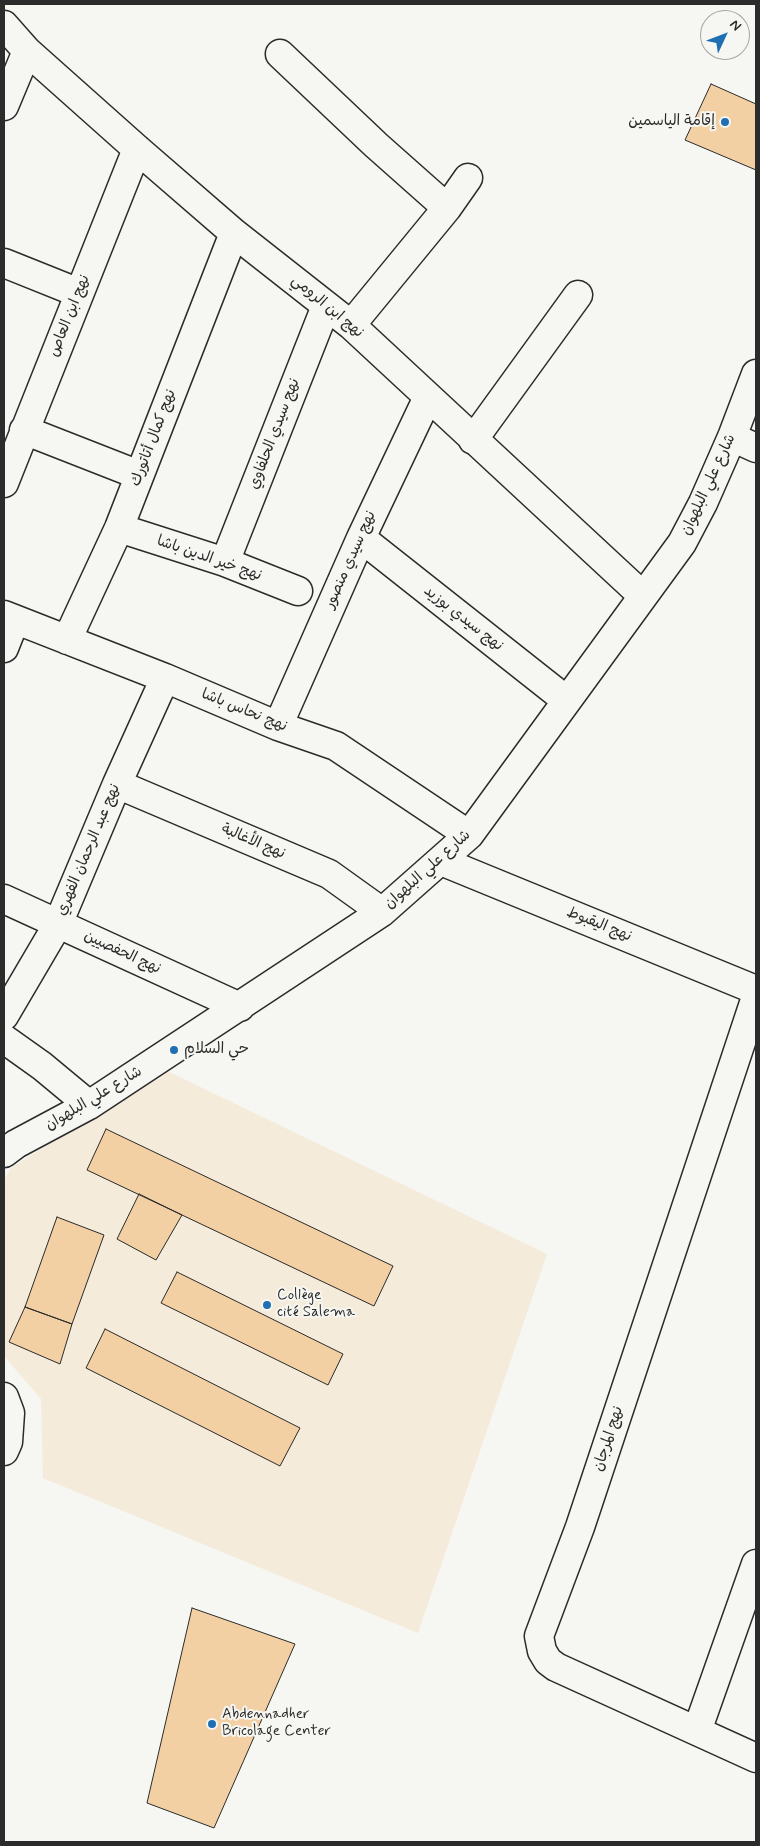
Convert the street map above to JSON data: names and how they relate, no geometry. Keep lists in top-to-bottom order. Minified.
{"streets":{"main road":["نهج ابن الرومي","نهج ابن العاص","نهج سيدي الحلفاوي","نهج كمال أتاتورك","شارع علي البلهوان","نهج خير الدين باشا","نهج سيدي منصور","نهج سيدي بوزيد","نهج نحاس باشا","نهج الأغالبة","نهج عبد الرحمان الفهري","نهج اليقبوط","نهج الحفصيين","نهج المرجان"]},"crossings":[["نهج ابن الرومي","نهج ابن العاص"],["نهج ابن الرومي","نهج سيدي الحلفاوي"],["نهج ابن الرومي","نهج كمال أتاتورك"],["نهج ابن الرومي","شارع علي البلهوان"],["نهج ابن الرومي","نهج سيدي منصور"],["نهج سيدي الحلفاوي","نهج خير الدين باشا"],["نهج كمال أتاتورك","نهج خير الدين باشا"],["نهج كمال أتاتورك","نهج نحاس باشا"],["شارع علي البلهوان","نهج سيدي بوزيد"],["شارع علي البلهوان","نهج نحاس باشا"],["شارع علي البلهوان","نهج الأغالبة"],["شارع علي البلهوان","نهج اليقبوط"],["شارع علي البلهوان","نهج الحفصيين"],["نهج سيدي منصور","نهج سيدي بوزيد"],["نهج سيدي منصور","نهج نحاس باشا"],["نهج نحاس باشا","نهج عبد الرحمان الفهري"],["نهج الأغالبة","نهج عبد الرحمان الفهري"],["نهج عبد الرحمان الفهري","نهج الحفصيين"]],"places":["إقامة الياسمين","حي السلام","Collège cité Salema","Abdennadher Bricolage Center"],"north":"top right"}
